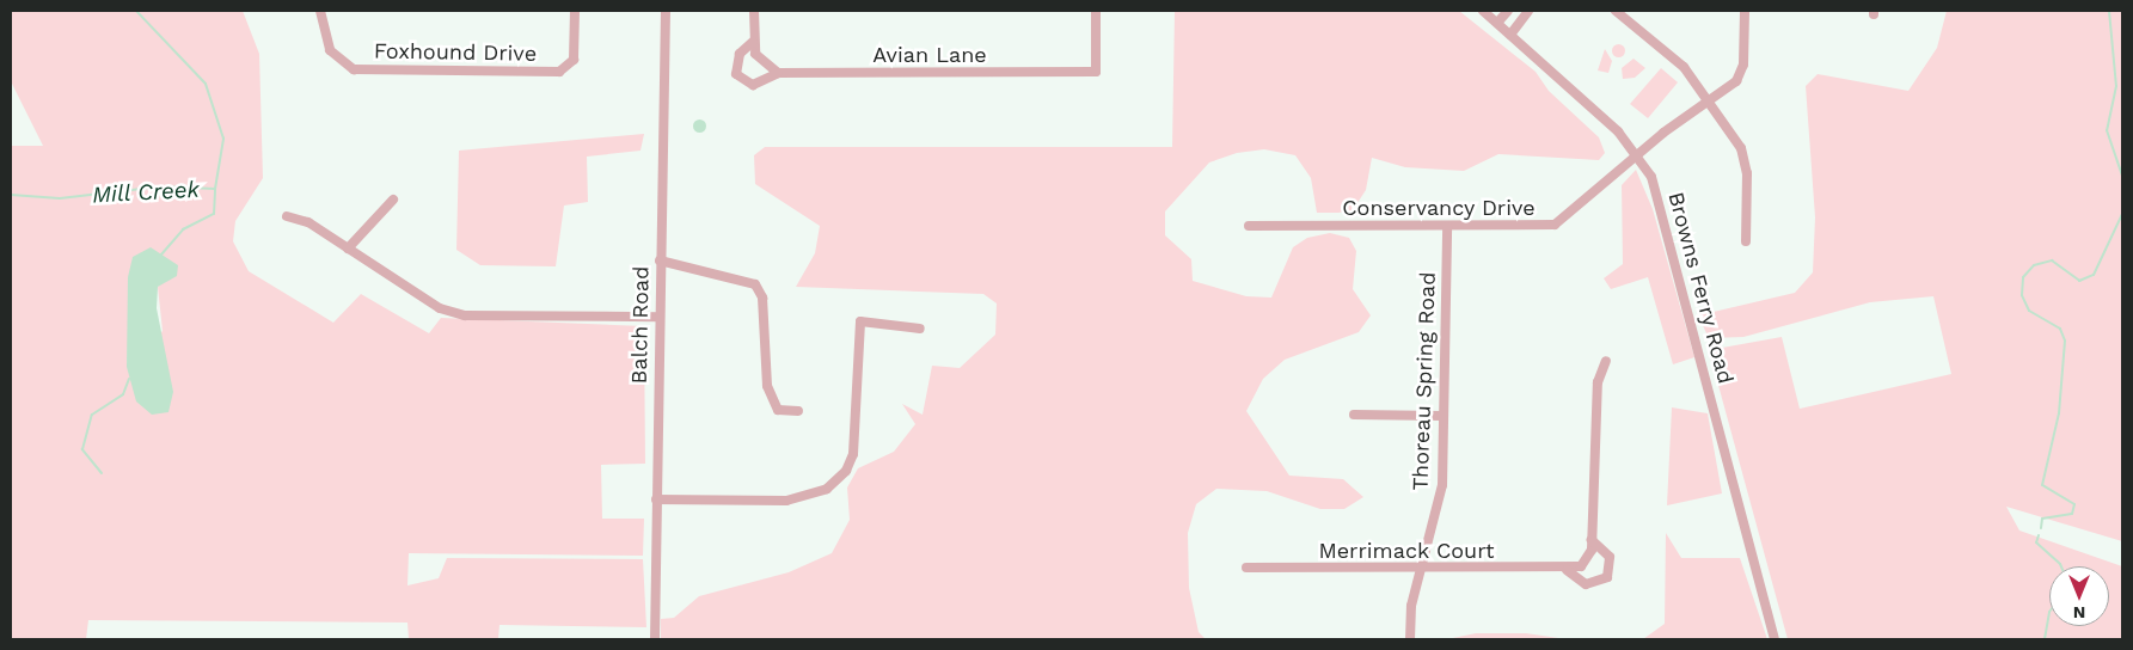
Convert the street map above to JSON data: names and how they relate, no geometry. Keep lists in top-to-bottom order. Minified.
{"streets":{"street":["Foxhound Drive","Avian Lane","Conservancy Drive","Browns Ferry Road","Balch Road","Thoreau Spring Road","Merrimack Court"]},"crossings":[["Conservancy Drive","Browns Ferry Road"],["Conservancy Drive","Thoreau Spring Road"],["Thoreau Spring Road","Merrimack Court"]],"water":["Mill Creek"],"north":"bottom"}
